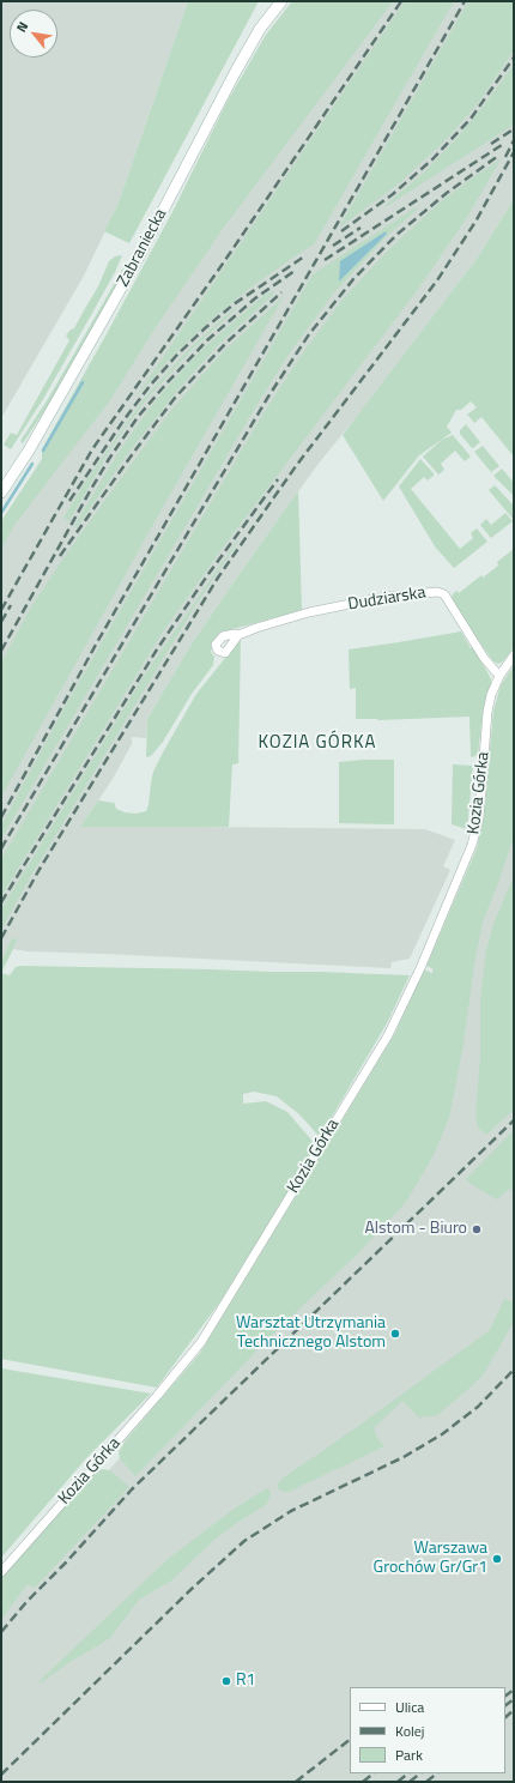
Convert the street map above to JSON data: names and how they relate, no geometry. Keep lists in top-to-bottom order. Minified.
{"streets":{"main road":["Zabraniecka"],"street":["Dudziarska","Kozia Górka"]},"crossings":[["Dudziarska","Kozia Górka"]],"districts":["KOZIA GÓRKA"],"places":["Alstom - Biuro","Warsztat Utrzymania Technicznego Alstom","Warszawa Grochów Gr/Gr1","R1"],"legend":["Ulica","Kolej","Park"],"north":"top left"}
